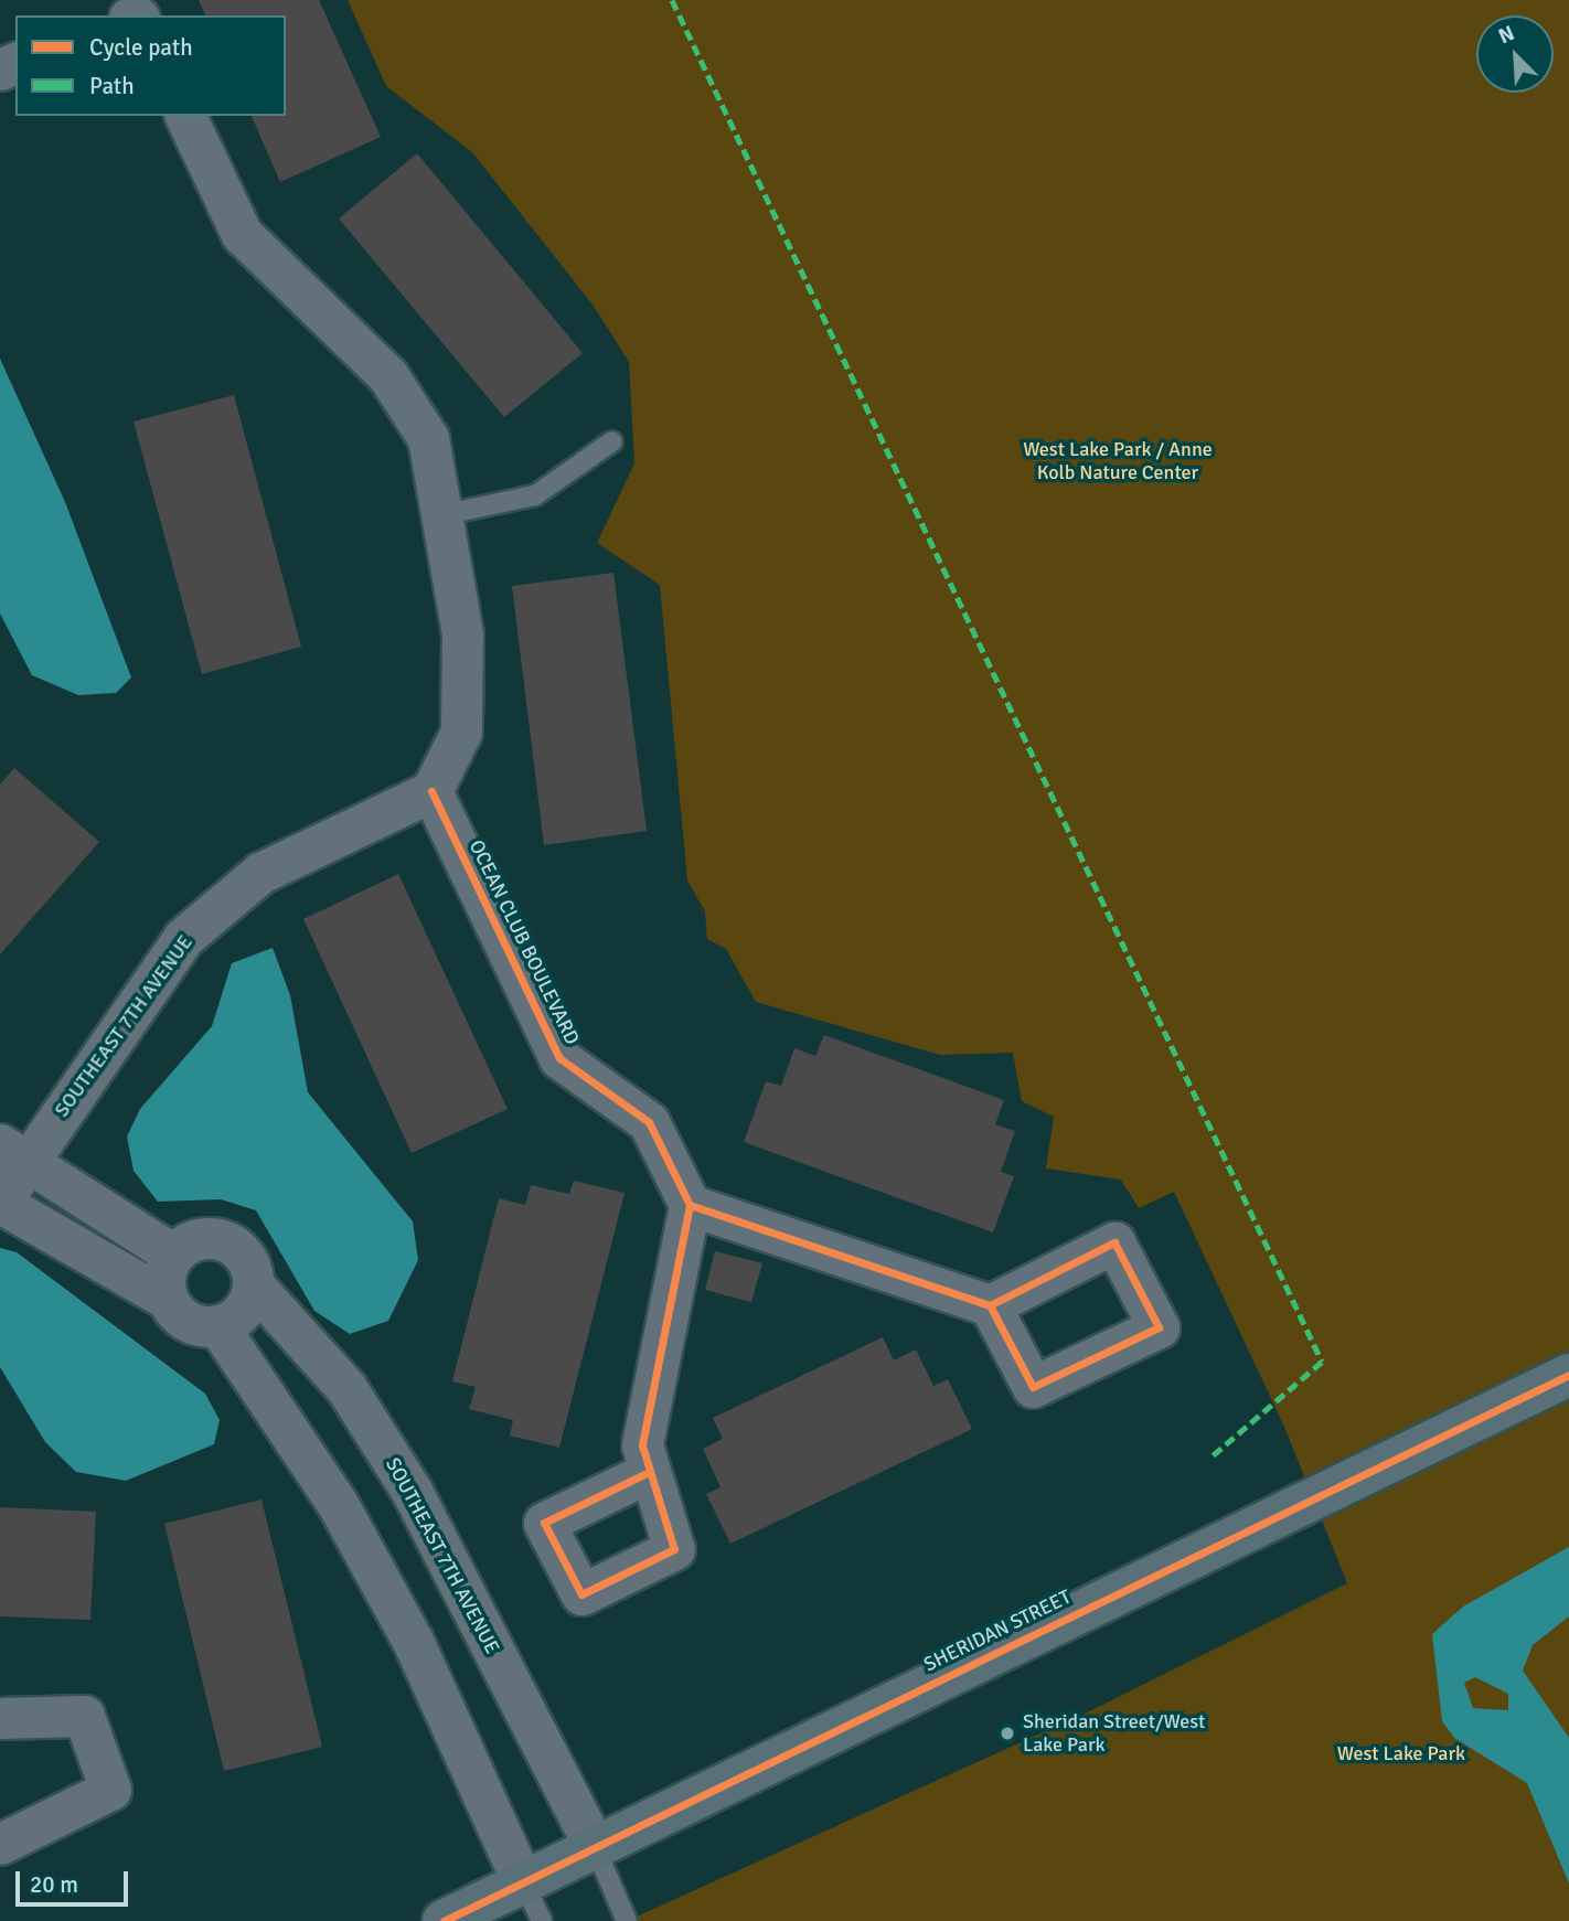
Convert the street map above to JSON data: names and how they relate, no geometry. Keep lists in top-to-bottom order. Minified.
{"streets":{"main road":["SHERIDAN STREET"],"street":["OCEAN CLUB BOULEVARD","SOUTHEAST 7TH AVENUE"]},"crossings":[["OCEAN CLUB BOULEVARD","SOUTHEAST 7TH AVENUE"],["SOUTHEAST 7TH AVENUE","SHERIDAN STREET"]],"parks":["West Lake Park / Anne Kolb Nature Center","West Lake Park"],"places":["Sheridan Street/West Lake Park"],"legend":["Cycle path","Path"],"scale_bar":"20 m","north":"top left"}
